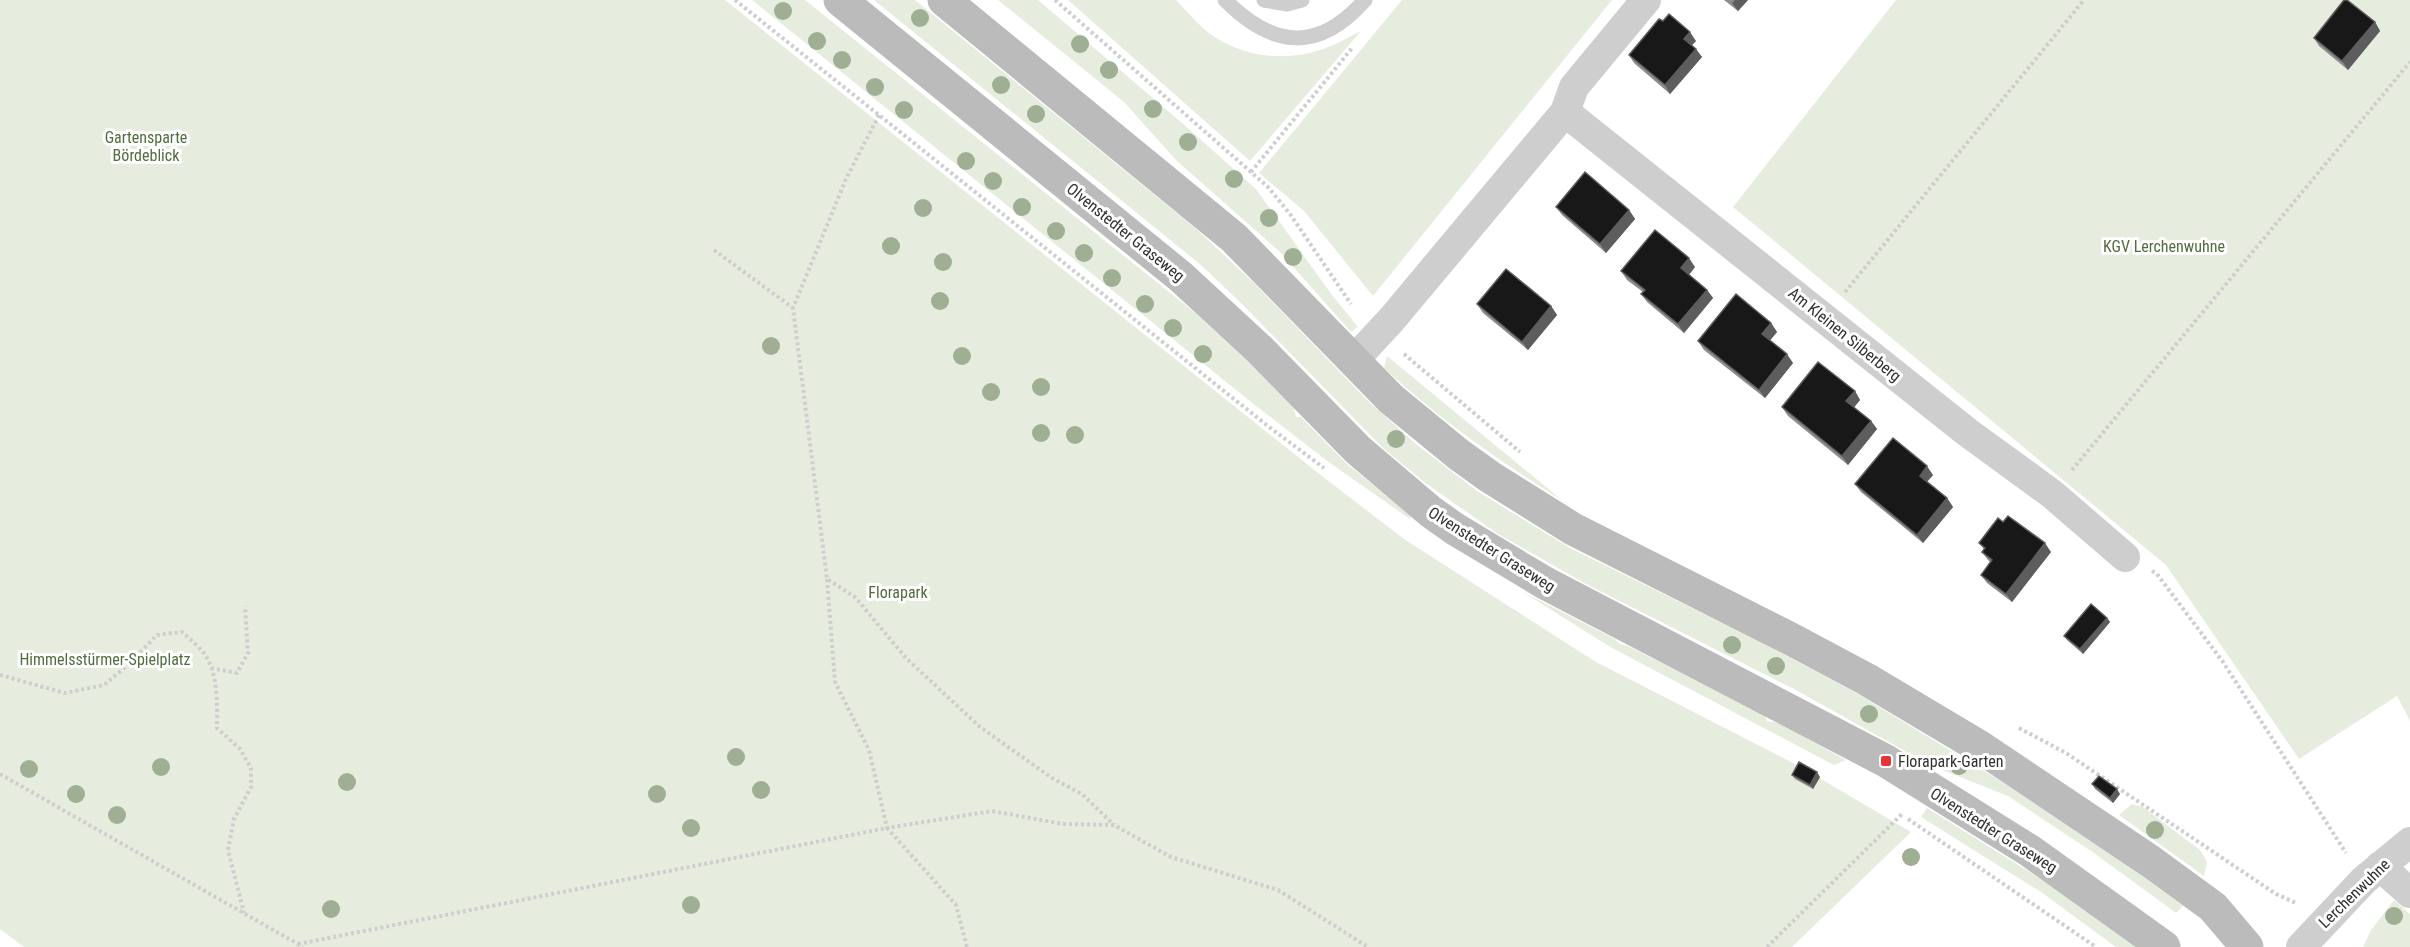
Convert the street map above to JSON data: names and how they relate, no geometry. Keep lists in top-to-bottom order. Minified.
{"streets":{"main road":["Olvenstedter Graseweg"],"street":["Am Kleinen Silberberg","Lerchenwuhne"]},"parks":["Gartensparte Bördeblick","KGV Lerchenwuhne","Florapark","Himmelsstürmer-Spielplatz"],"places":{"transit":["Florapark-Garten"]}}
